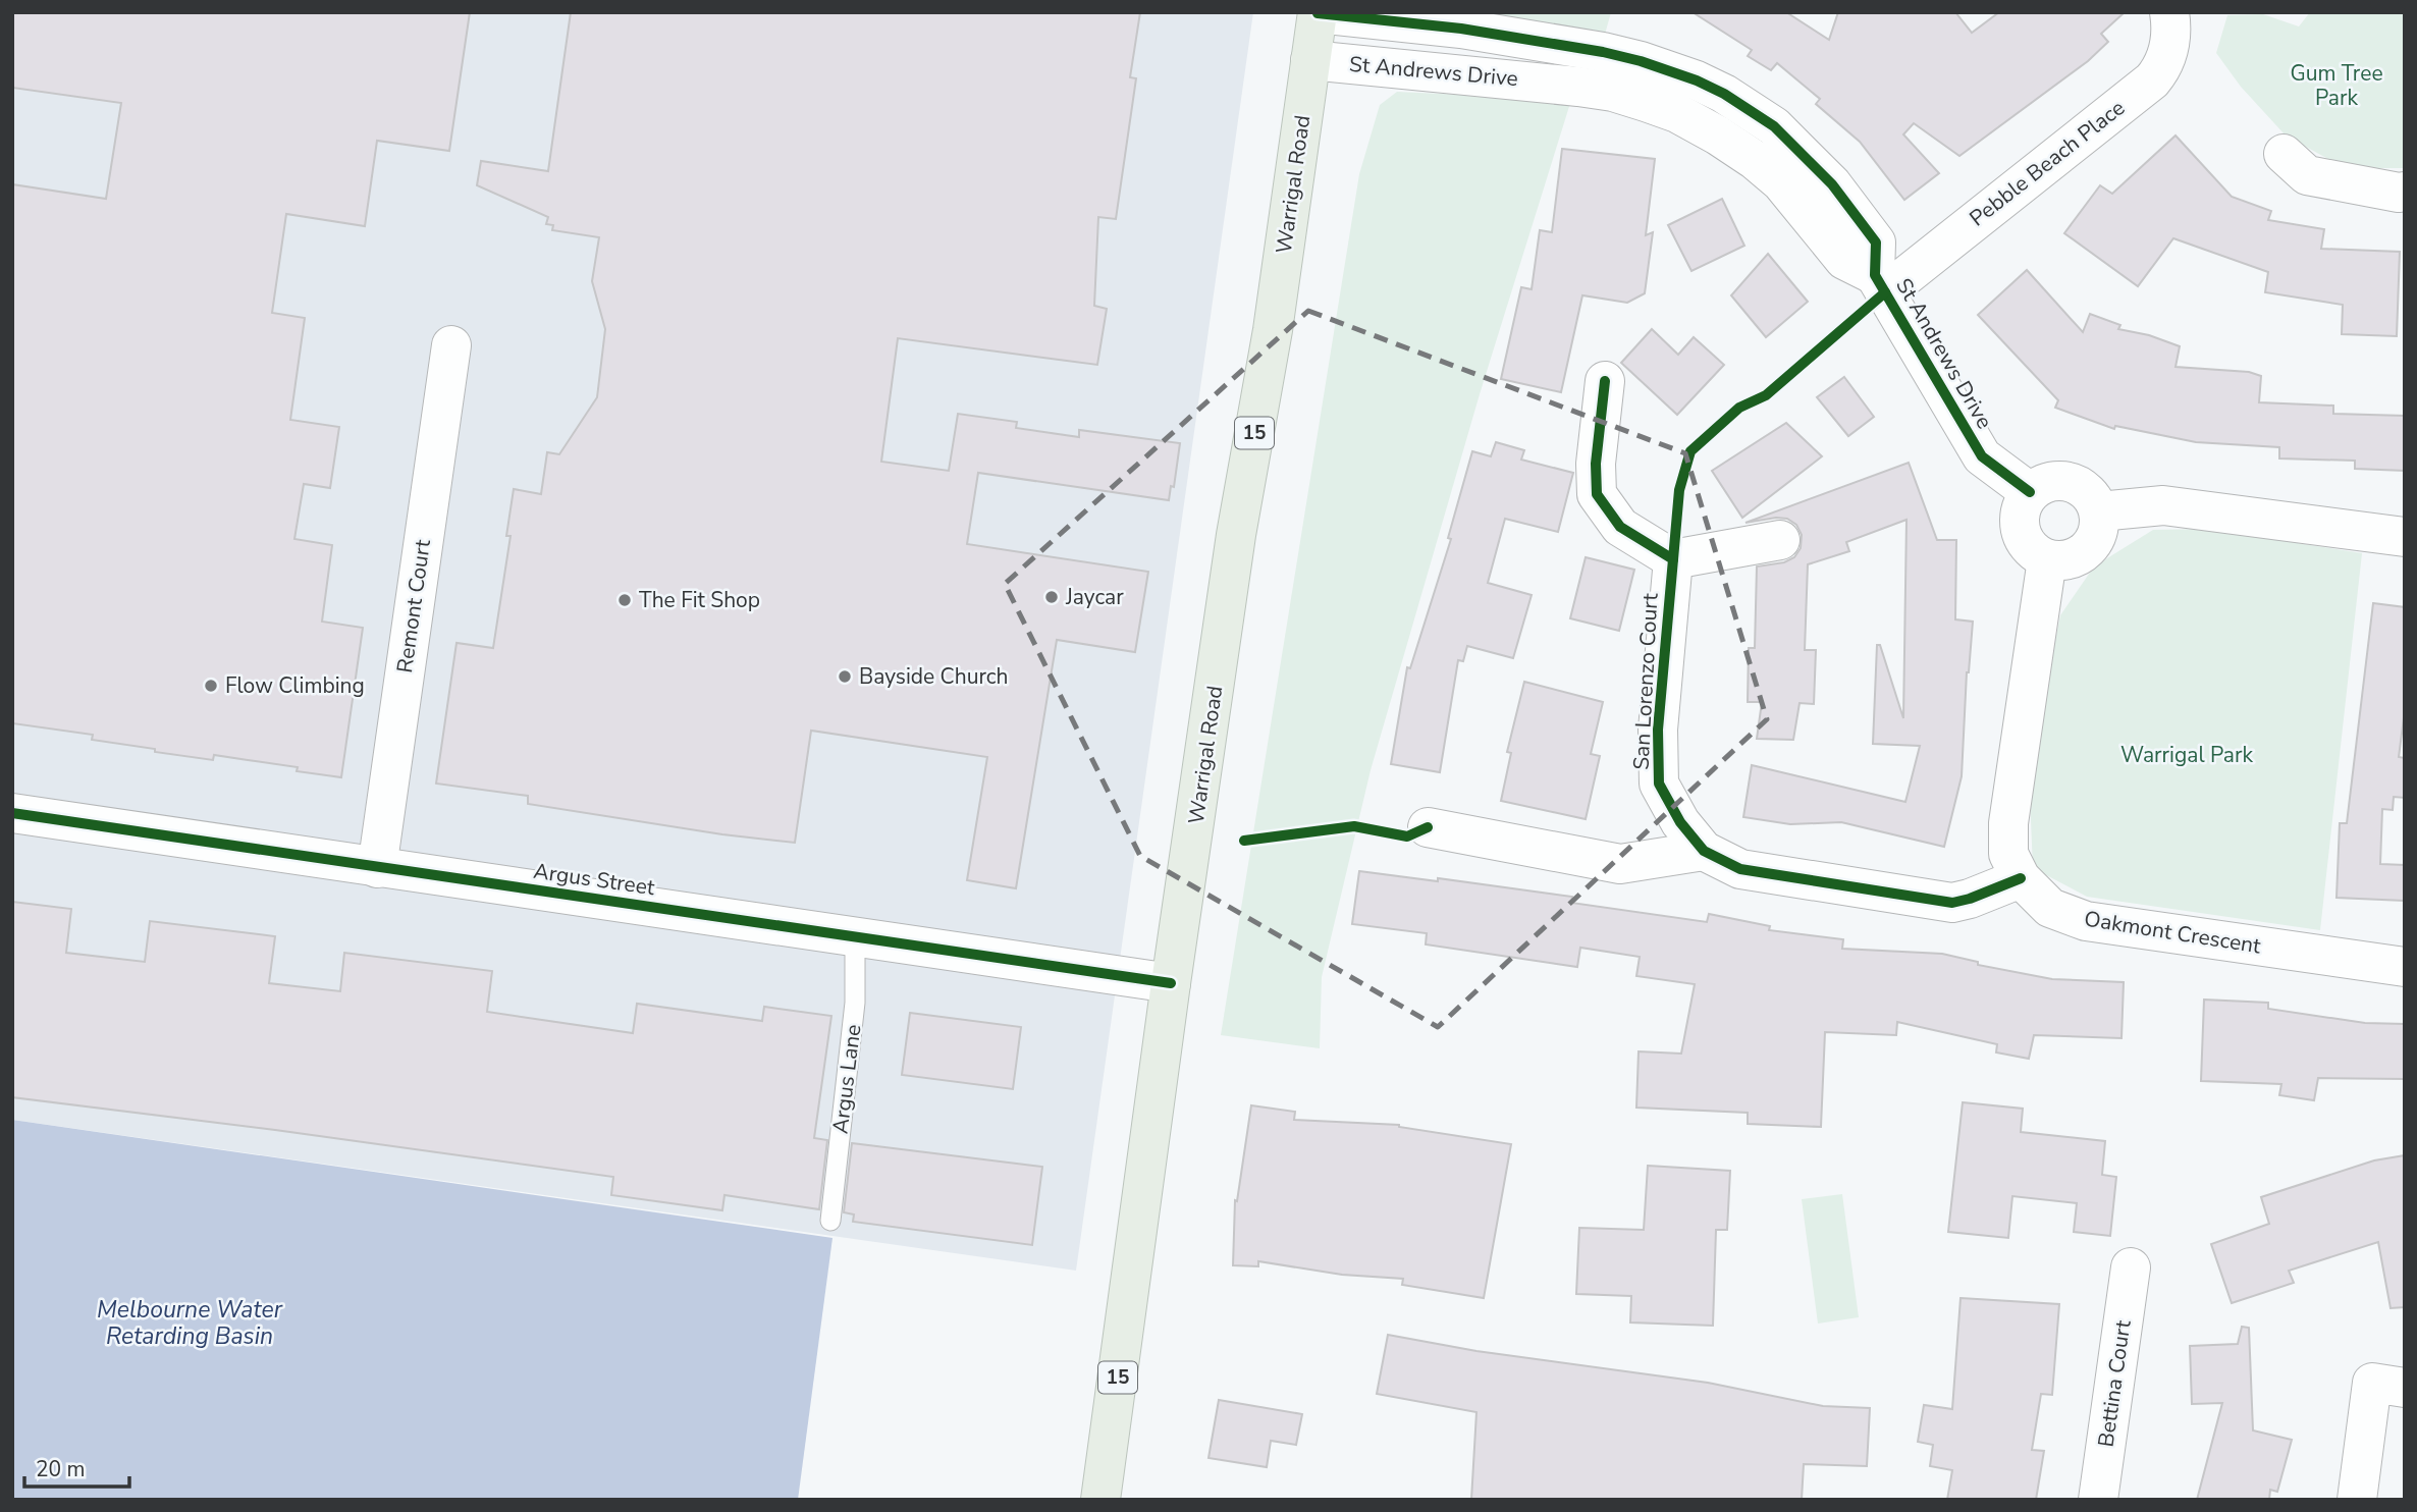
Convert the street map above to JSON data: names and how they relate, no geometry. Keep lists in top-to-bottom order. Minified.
{"streets":{"highway":["Warrigal Road","15"],"street":["St Andrews Drive","Pebble Beach Place","Remont Court","San Lorenzo Court","Argus Street","Oakmont Crescent","Bettina Court"],"lane":["Argus Lane"]},"crossings":[["St Andrews Drive","Pebble Beach Place"],["St Andrews Drive","Warrigal Road"],["St Andrews Drive","Oakmont Crescent"],["Warrigal Road","Argus Street"],["Remont Court","Argus Street"],["San Lorenzo Court","Oakmont Crescent"],["Argus Street","Argus Lane"]],"water":["Melbourne Water Retarding Basin"],"parks":["Gum Tree Park","Warrigal Park"],"places":["Jaycar","The Fit Shop","Bayside Church","Flow Climbing"],"scale_bar":"20 m"}
